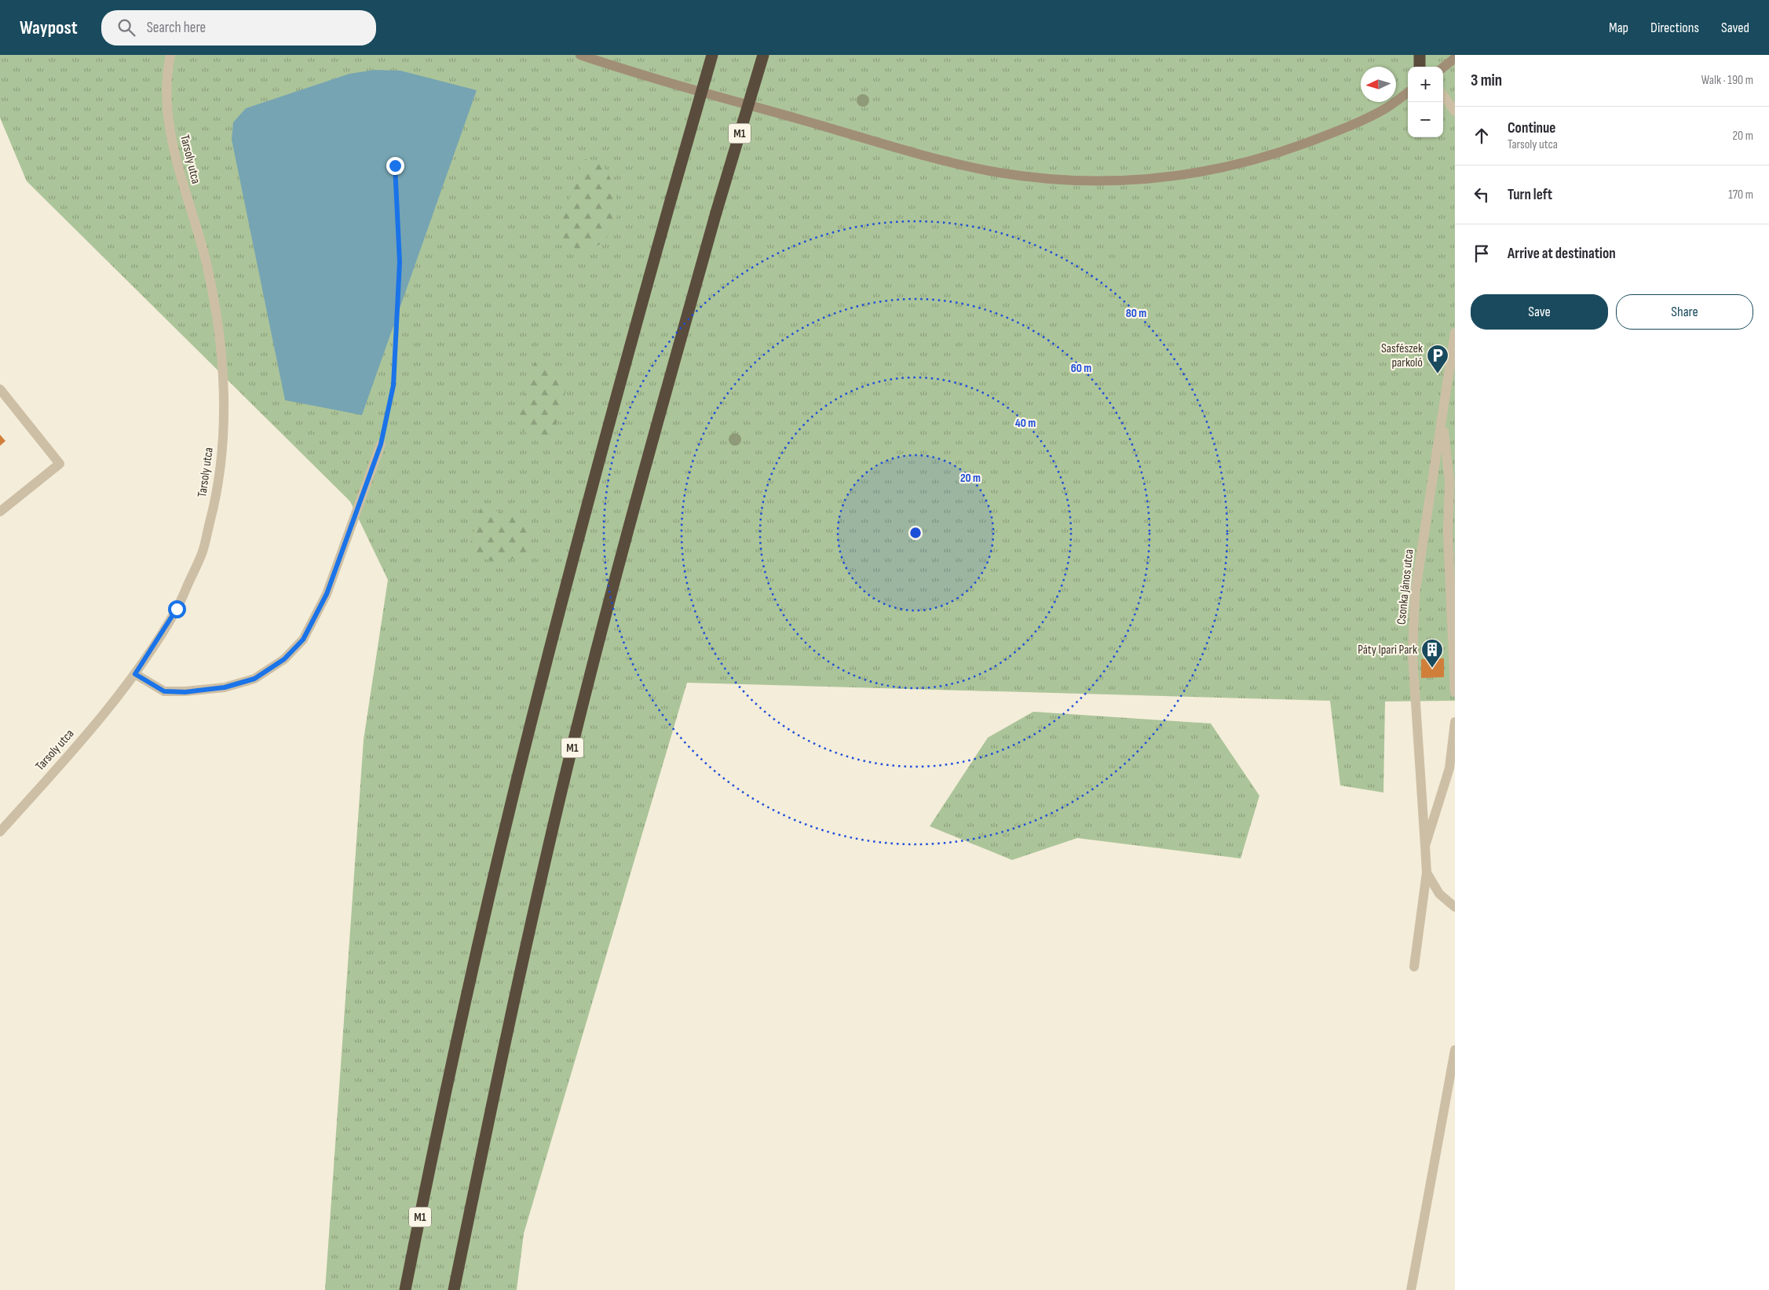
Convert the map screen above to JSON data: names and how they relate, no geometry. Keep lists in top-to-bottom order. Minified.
{"streets":{"highway":["M1"],"street":["Tarsoly utca","Csonka János utca"]},"places":{"parking":["Sasfészek parkoló"],"building":["Páty Ipari Park"]},"north":"left","page":{"header":"Waypost","search":"Search here","nav":["Map","Directions","Saved"],"heading":["3 min","Walk · 190 m"],"map_buttons":["+","−"],"list":[["Continue","Tarsoly utca","20 m"],["Turn left","170 m"],"Arrive at destination"],"buttons":["Save","Share"]},"rings":["80 m","60 m","40 m","20 m"]}
